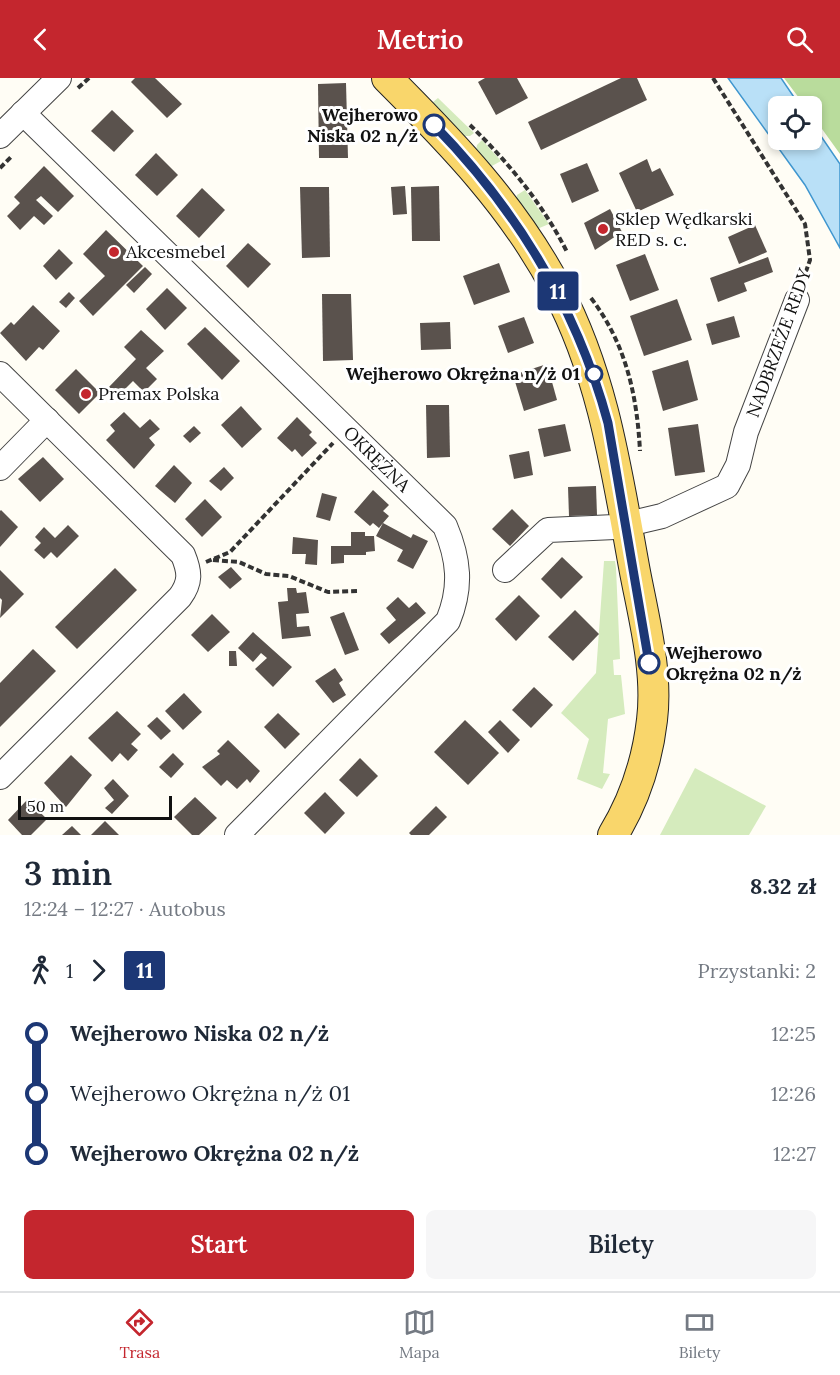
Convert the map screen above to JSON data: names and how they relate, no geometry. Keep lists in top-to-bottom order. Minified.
{"streets":{"street":["NADBRZEŻE REDY","OKRĘŻNA"]},"places":["Wejherowo Niska 02 n/ż","Sklep Wędkarski RED s. c.","Akcesmebel","Wejherowo Okrężna n/ż 01","Premax Polska","Wejherowo Okrężna 02 n/ż"],"lines":["bus line 11"],"scale_bar":"50 m","page":{"header":"Metrio","on_map":"11","scale":"50 m","heading":["3 min","12:24 – 12:27 · Autobus","8.32 zł"],"legs":["1","11","Przystanki: 2"],"list":[{"name":"Wejherowo Niska 02 n/ż","value":"12:25"},{"name":"Wejherowo Okrężna n/ż 01","value":"12:26"},{"name":"Wejherowo Okrężna 02 n/ż","value":"12:27"}],"buttons":["Start","Bilety"],"tabs":["Trasa","Mapa","Bilety"]}}
